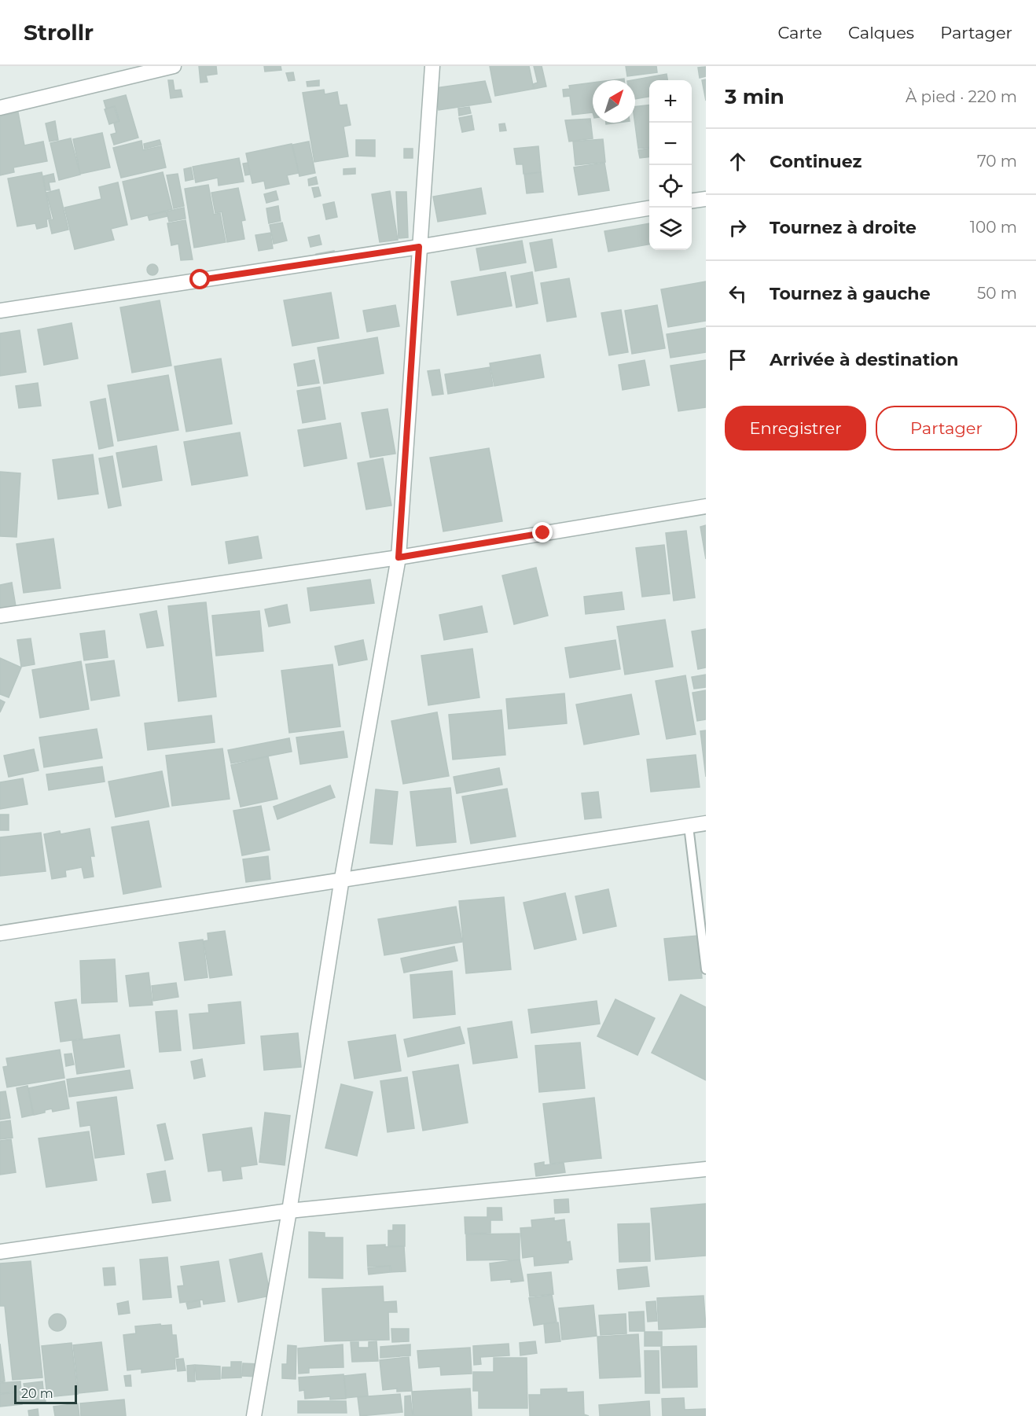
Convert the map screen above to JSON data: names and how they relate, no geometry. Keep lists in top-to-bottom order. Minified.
{"scale_bar":"20 m","north":"top right","page":{"header":"Strollr","nav":["Carte","Calques","Partager"],"heading":["3 min","À pied · 220 m"],"map_buttons":["+","−"],"list":[["Continuez","70 m"],["Tournez à droite","100 m"],["Tournez à gauche","50 m"],"Arrivée à destination"],"buttons":["Enregistrer","Partager"],"scale":"20 m"}}
